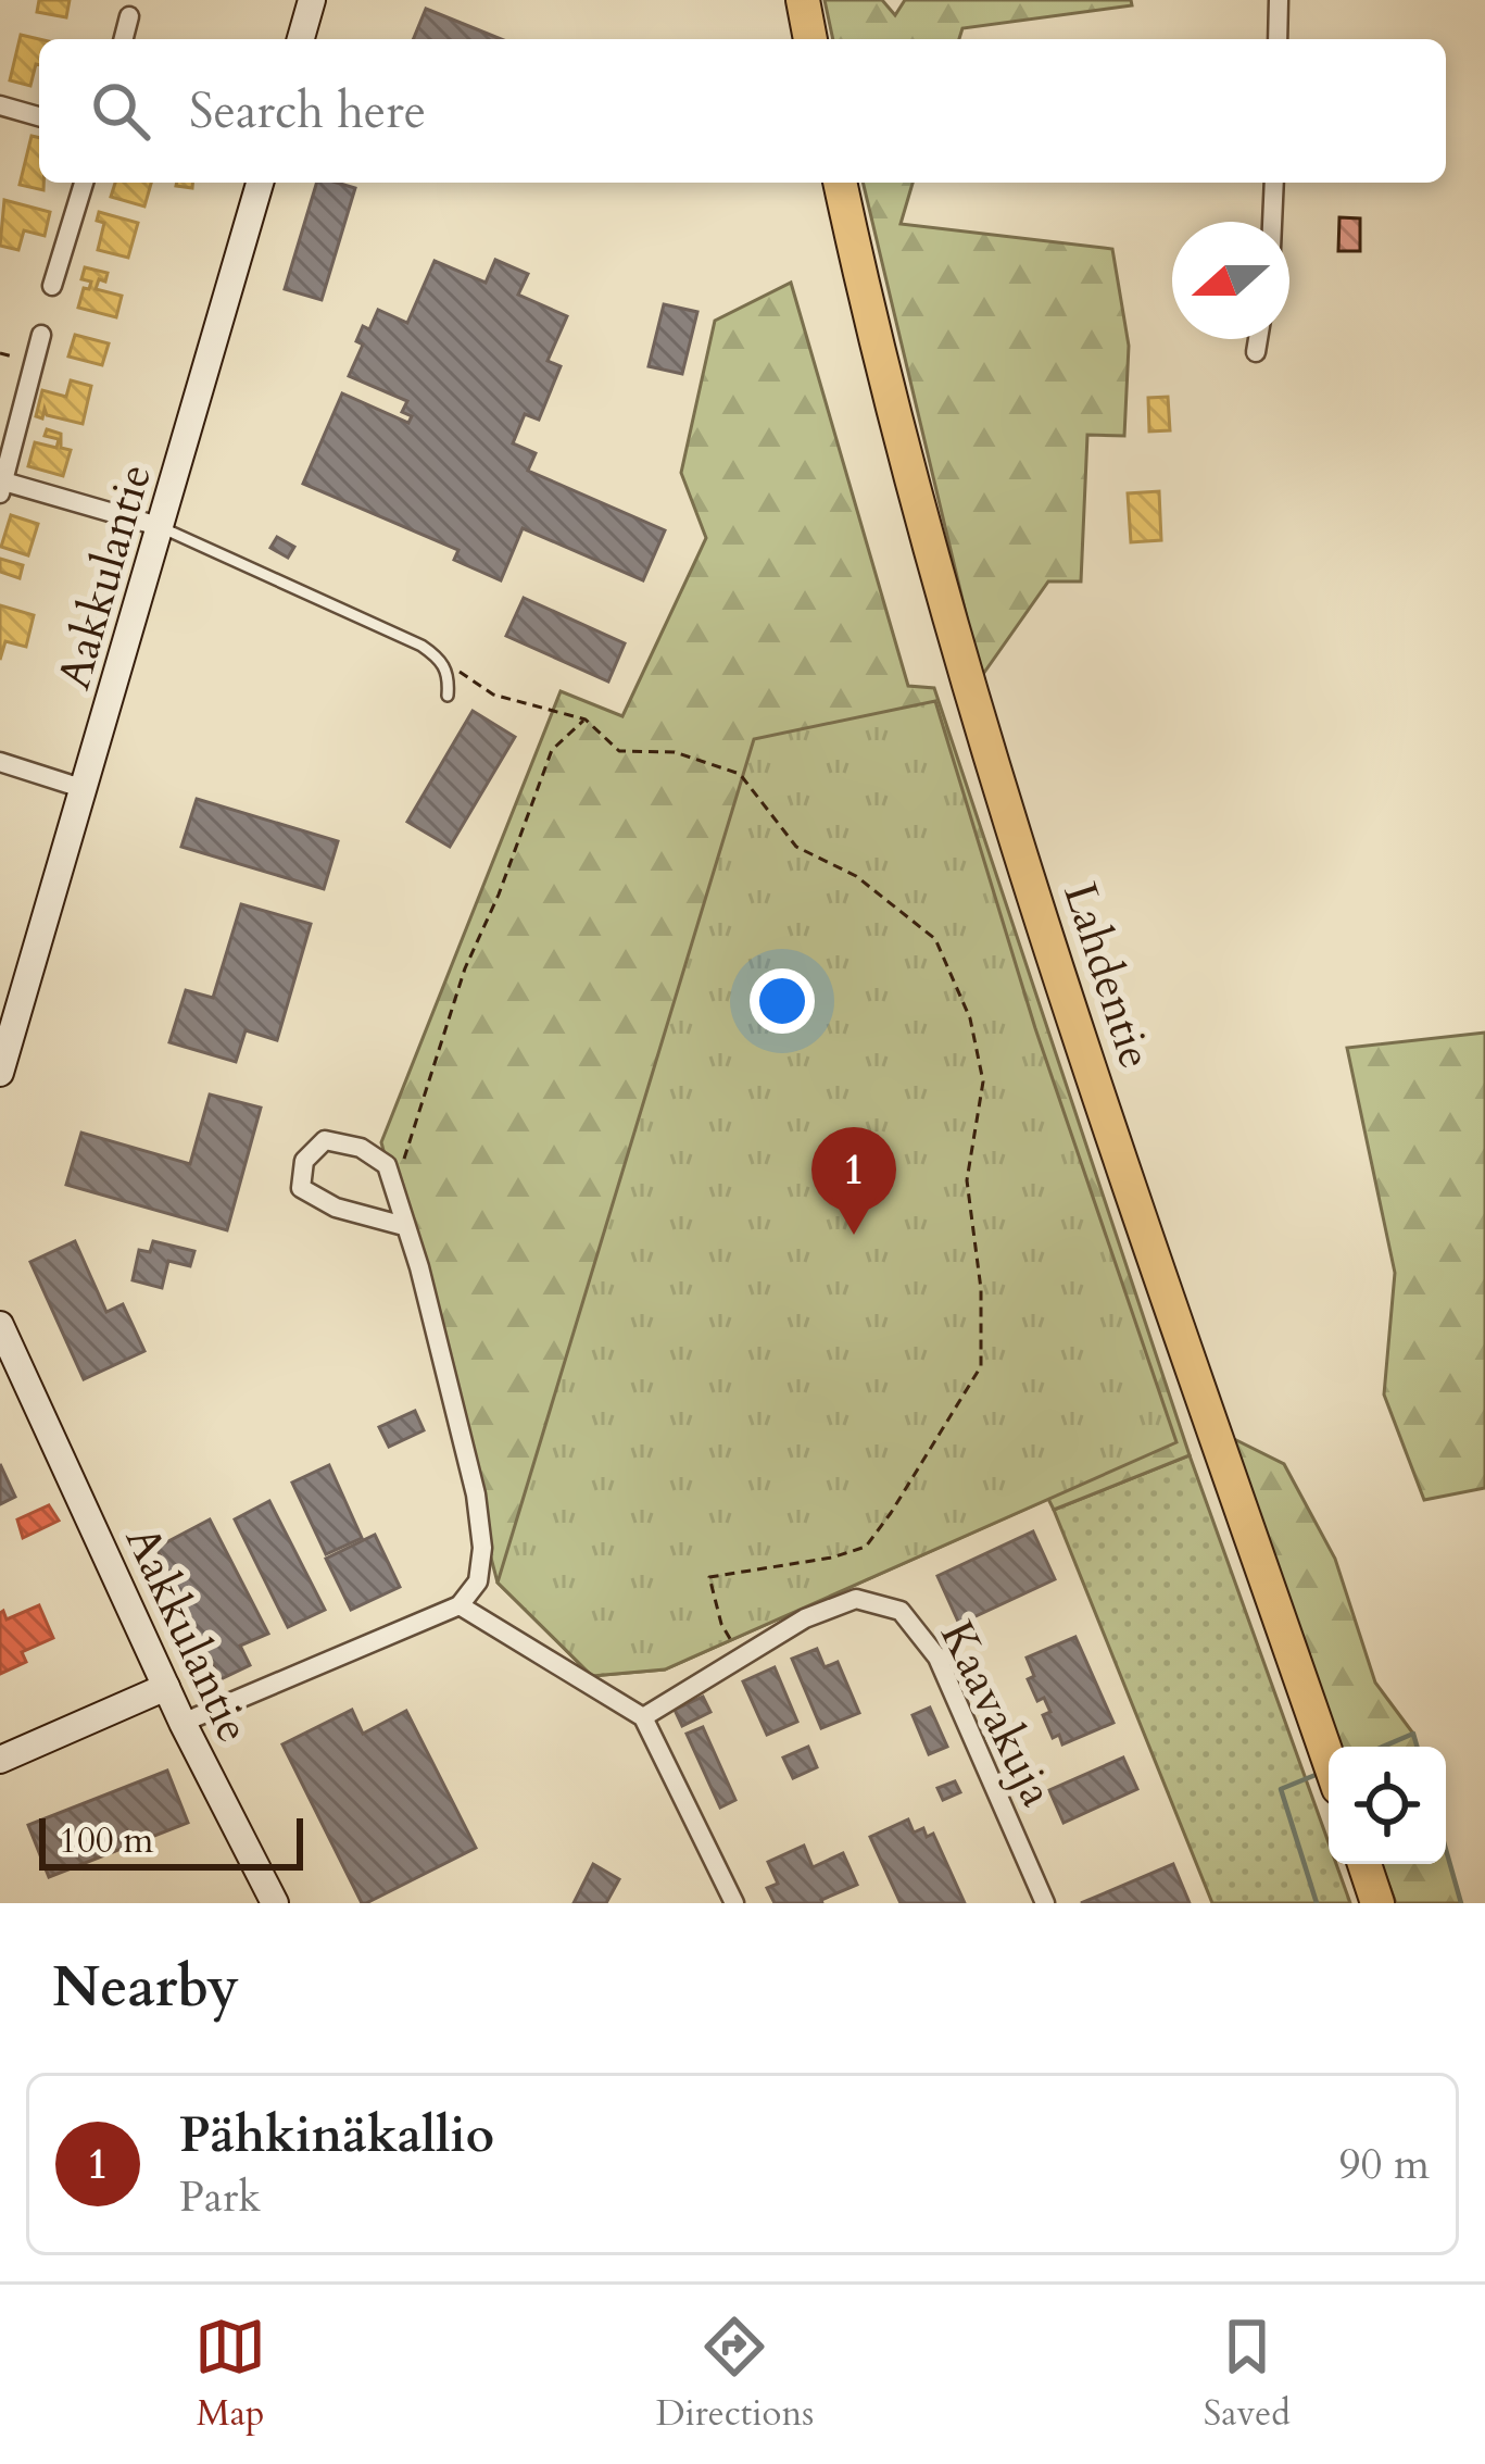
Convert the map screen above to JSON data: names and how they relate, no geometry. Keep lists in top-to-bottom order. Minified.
{"streets":{"highway":["Lahdentie"],"street":["Aakkulantie","Kaavakuja"]},"scale_bar":"100 m","north":"left","page":{"search":"Search here","pins":"1","scale":"100 m","heading":"Nearby","list":[{"mark":"1","name":"Pähkinäkallio","note":"Park","value":"90 m"}],"nav":["Map","Directions","Saved"]}}
